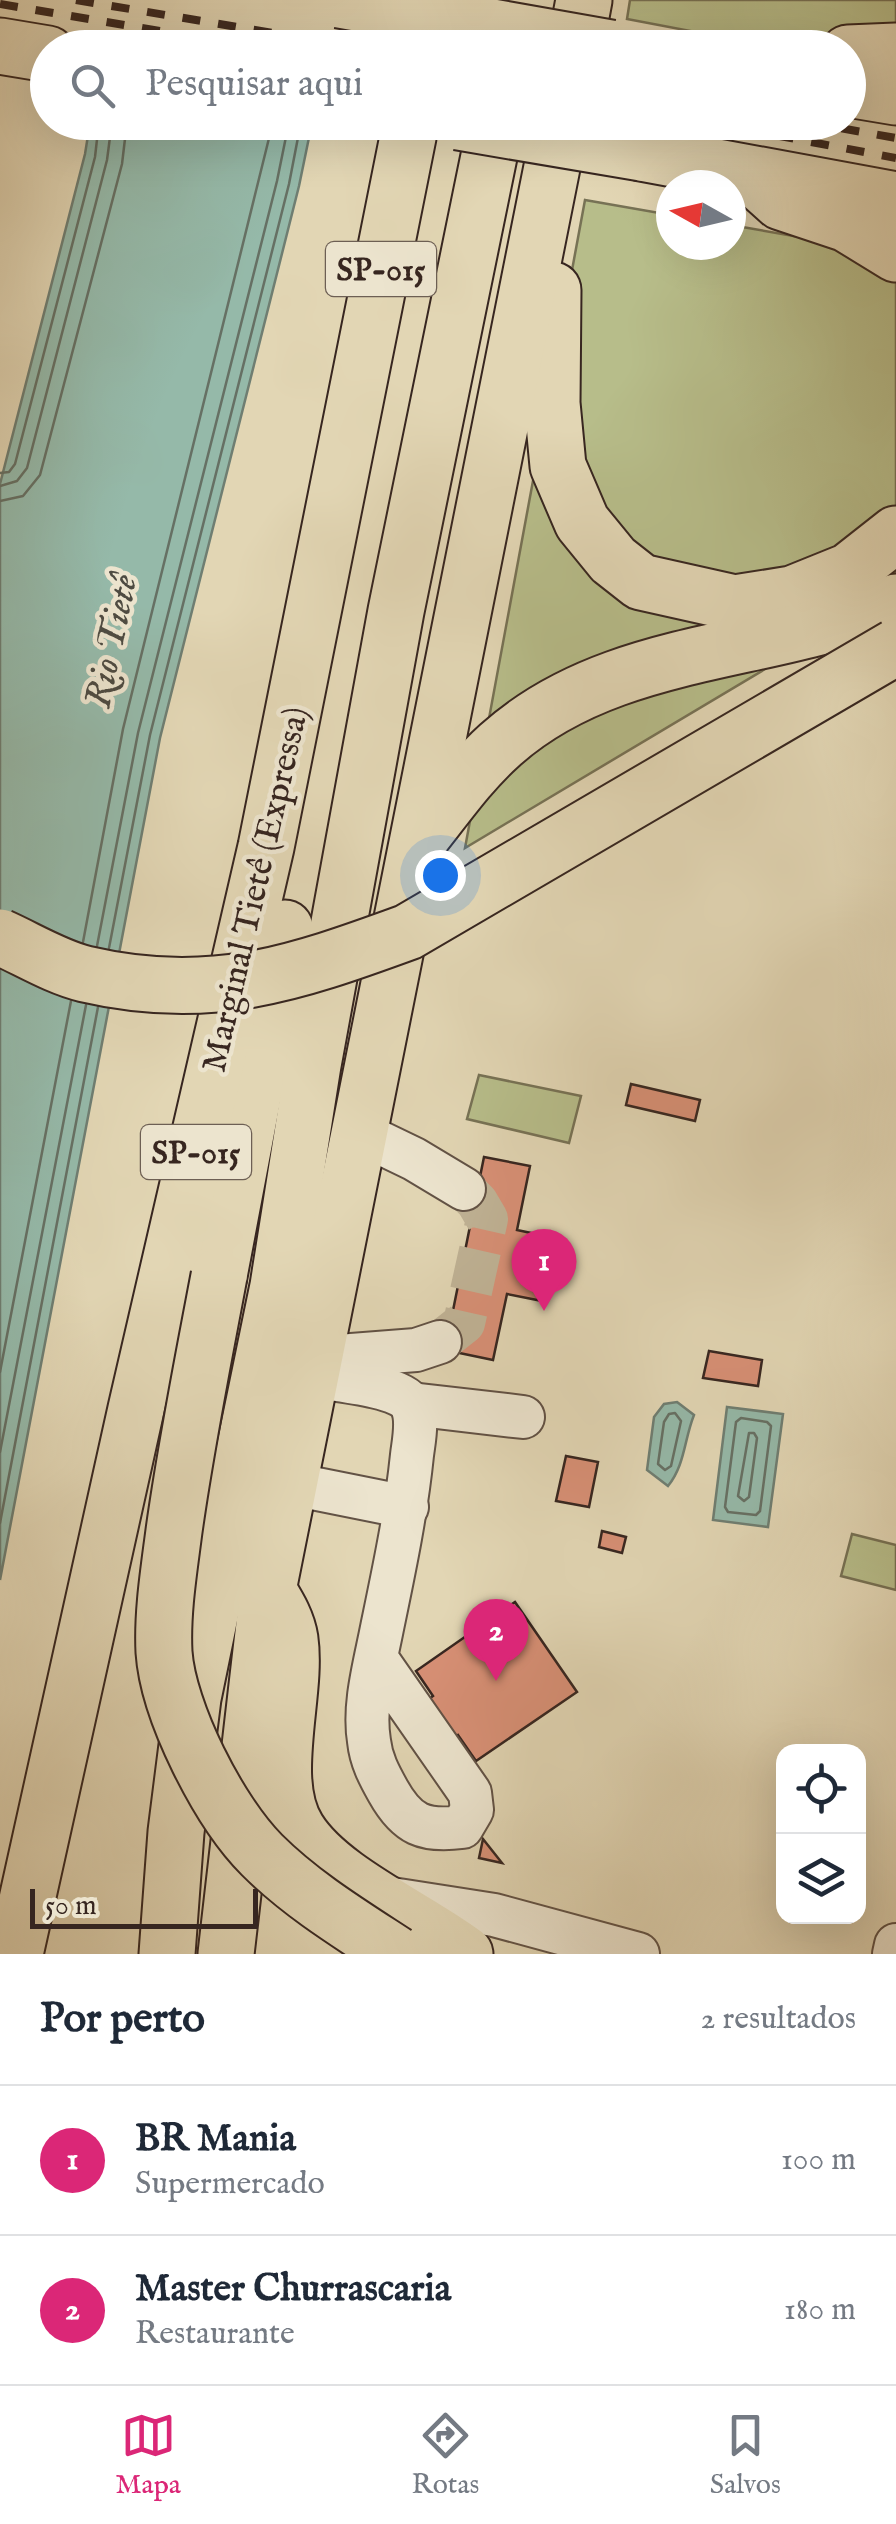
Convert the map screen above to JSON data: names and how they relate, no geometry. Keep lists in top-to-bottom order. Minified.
{"streets":{"main road":["SP-015","Marginal Tietê (Expressa)"]},"crossings":[["SP-015","Marginal Tietê (Expressa)"]],"water":["Rio Tietê"],"scale_bar":"50 m","north":"left","page":{"search":"Pesquisar aqui","pins":["1","2"],"scale":"50 m","heading":["Por perto","2 resultados"],"list":[{"mark":"1","name":"BR Mania","note":"Supermercado","value":"100 m"},{"mark":"2","name":"Master Churrascaria","note":"Restaurante","value":"180 m"}],"nav":["Mapa","Rotas","Salvos"]}}
